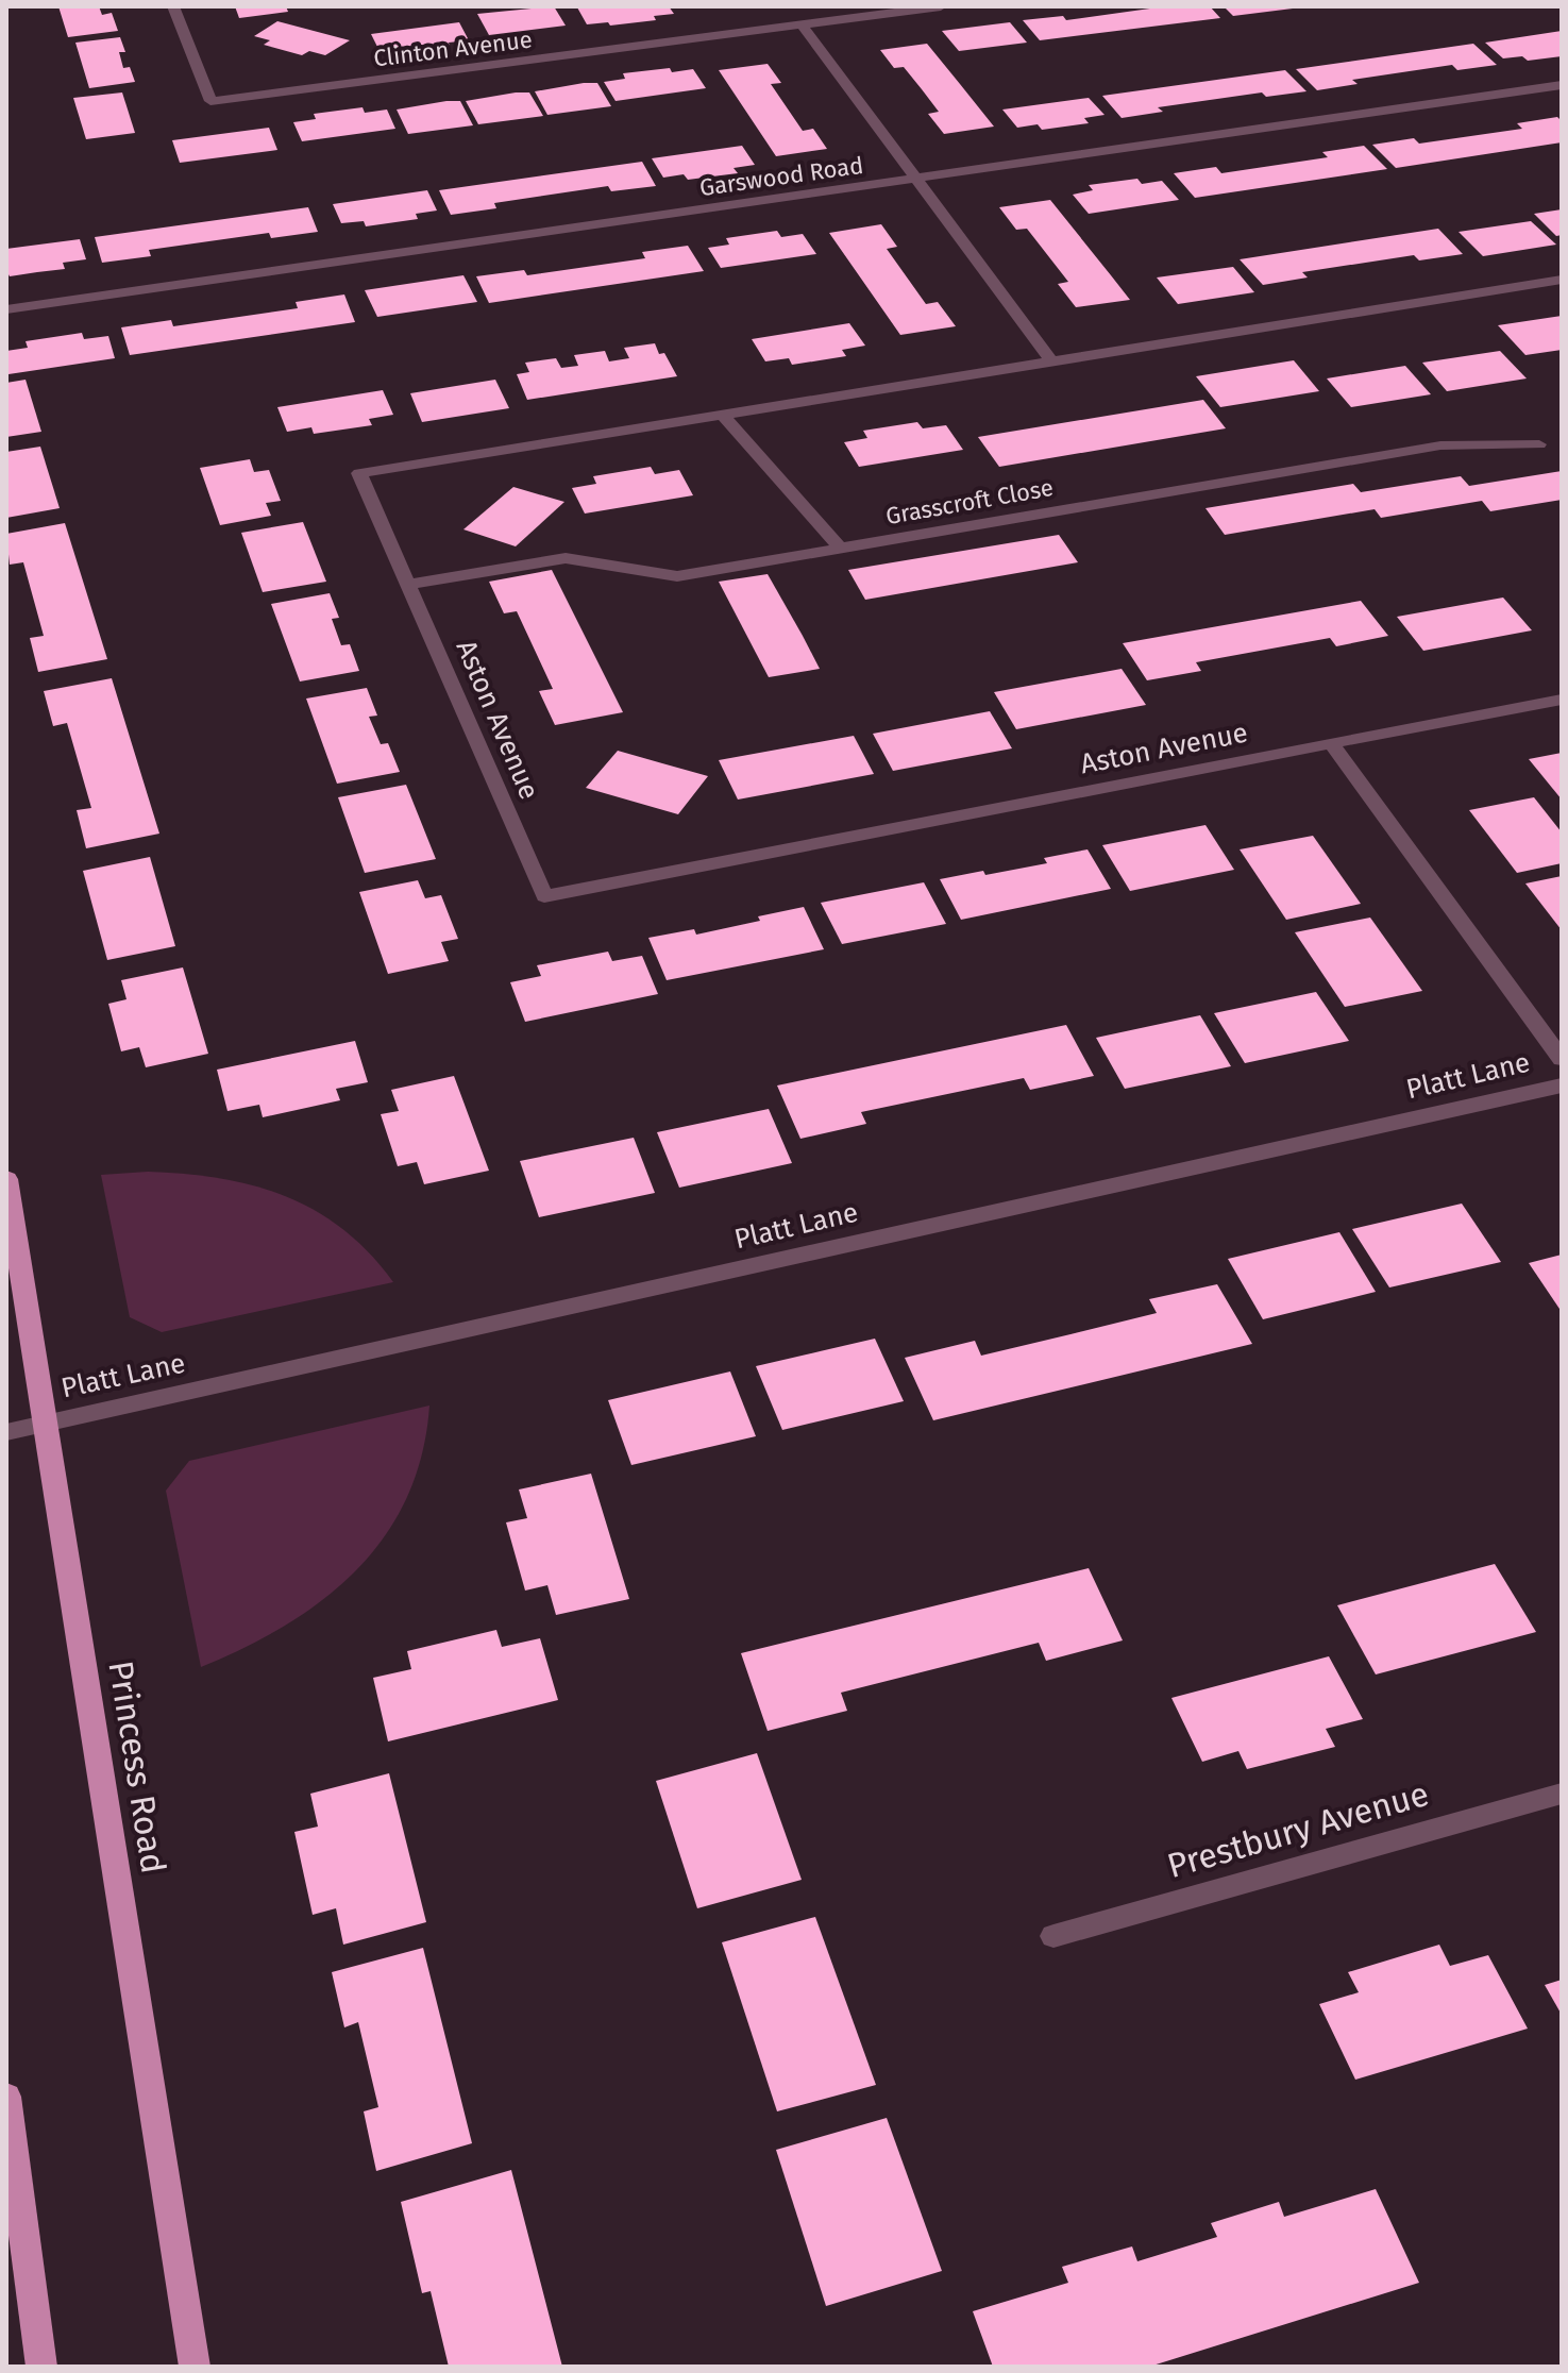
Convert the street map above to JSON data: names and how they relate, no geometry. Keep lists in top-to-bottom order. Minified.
{"streets":{"highway":["Princess Road"],"street":["Clinton Avenue","Garswood Road","Grasscroft Close","Aston Avenue","Platt Lane","Prestbury Avenue"]},"crossings":[["Grasscroft Close","Aston Avenue"],["Platt Lane","Princess Road"]]}
